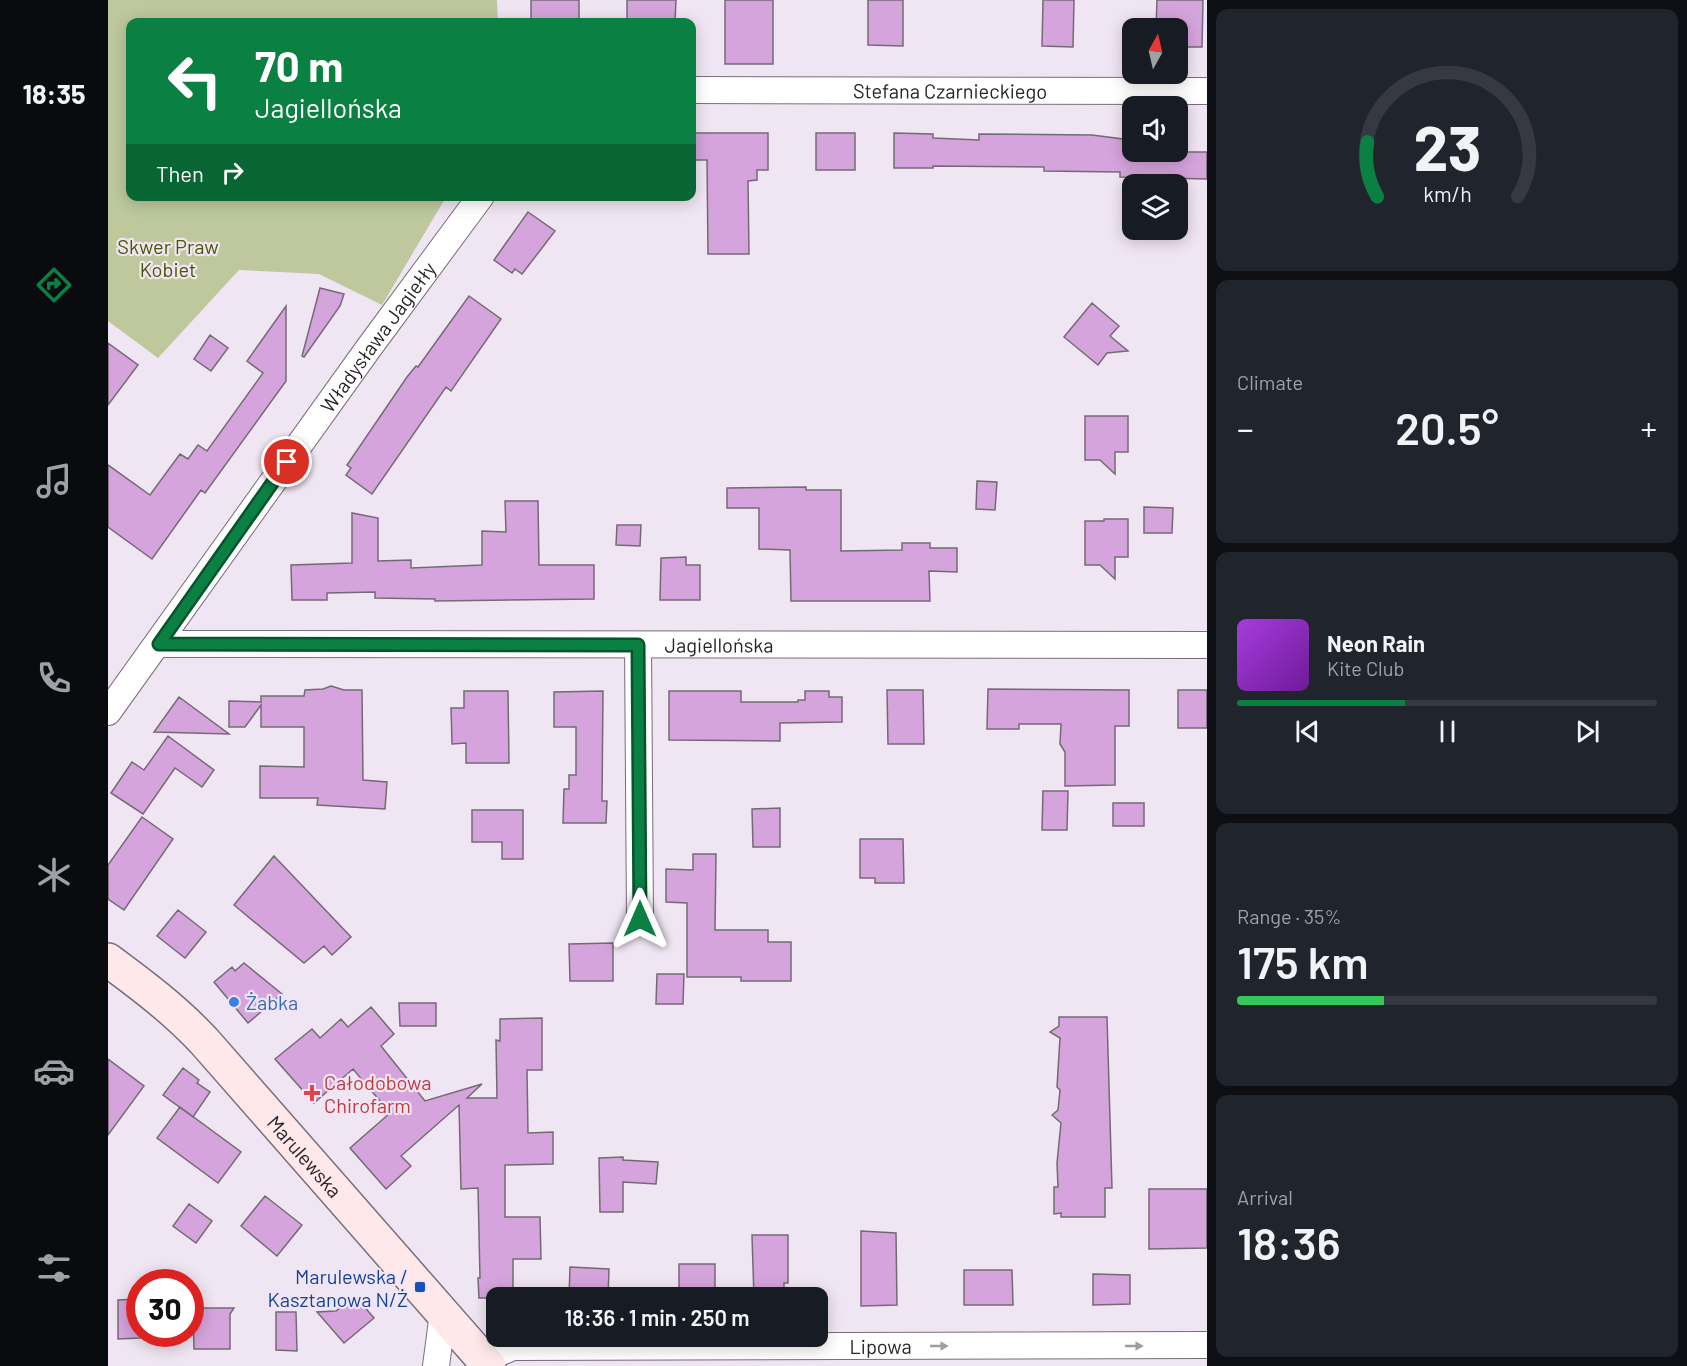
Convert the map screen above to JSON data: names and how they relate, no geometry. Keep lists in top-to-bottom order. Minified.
{"streets":{"street":["Stefana Czarnieckiego","Władysława Jagiełły","Jagiellońska","Marulewska","Lipowa"]},"crossings":[["Władysława Jagiełły","Jagiellońska"],["Marulewska","Lipowa"]],"one_way":["Lipowa"],"parks":["Skwer Praw Kobiet"],"places":{"other":["Żabka"],"health":["Całodobowa Chirofarm"],"transit":["Marulewska / Kasztanowa N/Ż"]},"north":"top","page":{"tabs":"18:35","turn":["70 m","Jagiellońska"],"then":"Then","tile":["Climate",["Range · 35%","175 km"],["Arrival","18:36"]],"heat":["−","20.5°","+"],"song":["Neon Rain","Kite Club"],"limit":"30","trip":"18:36 · 1 min · 250 m","gauge":["23","km/h"]}}
